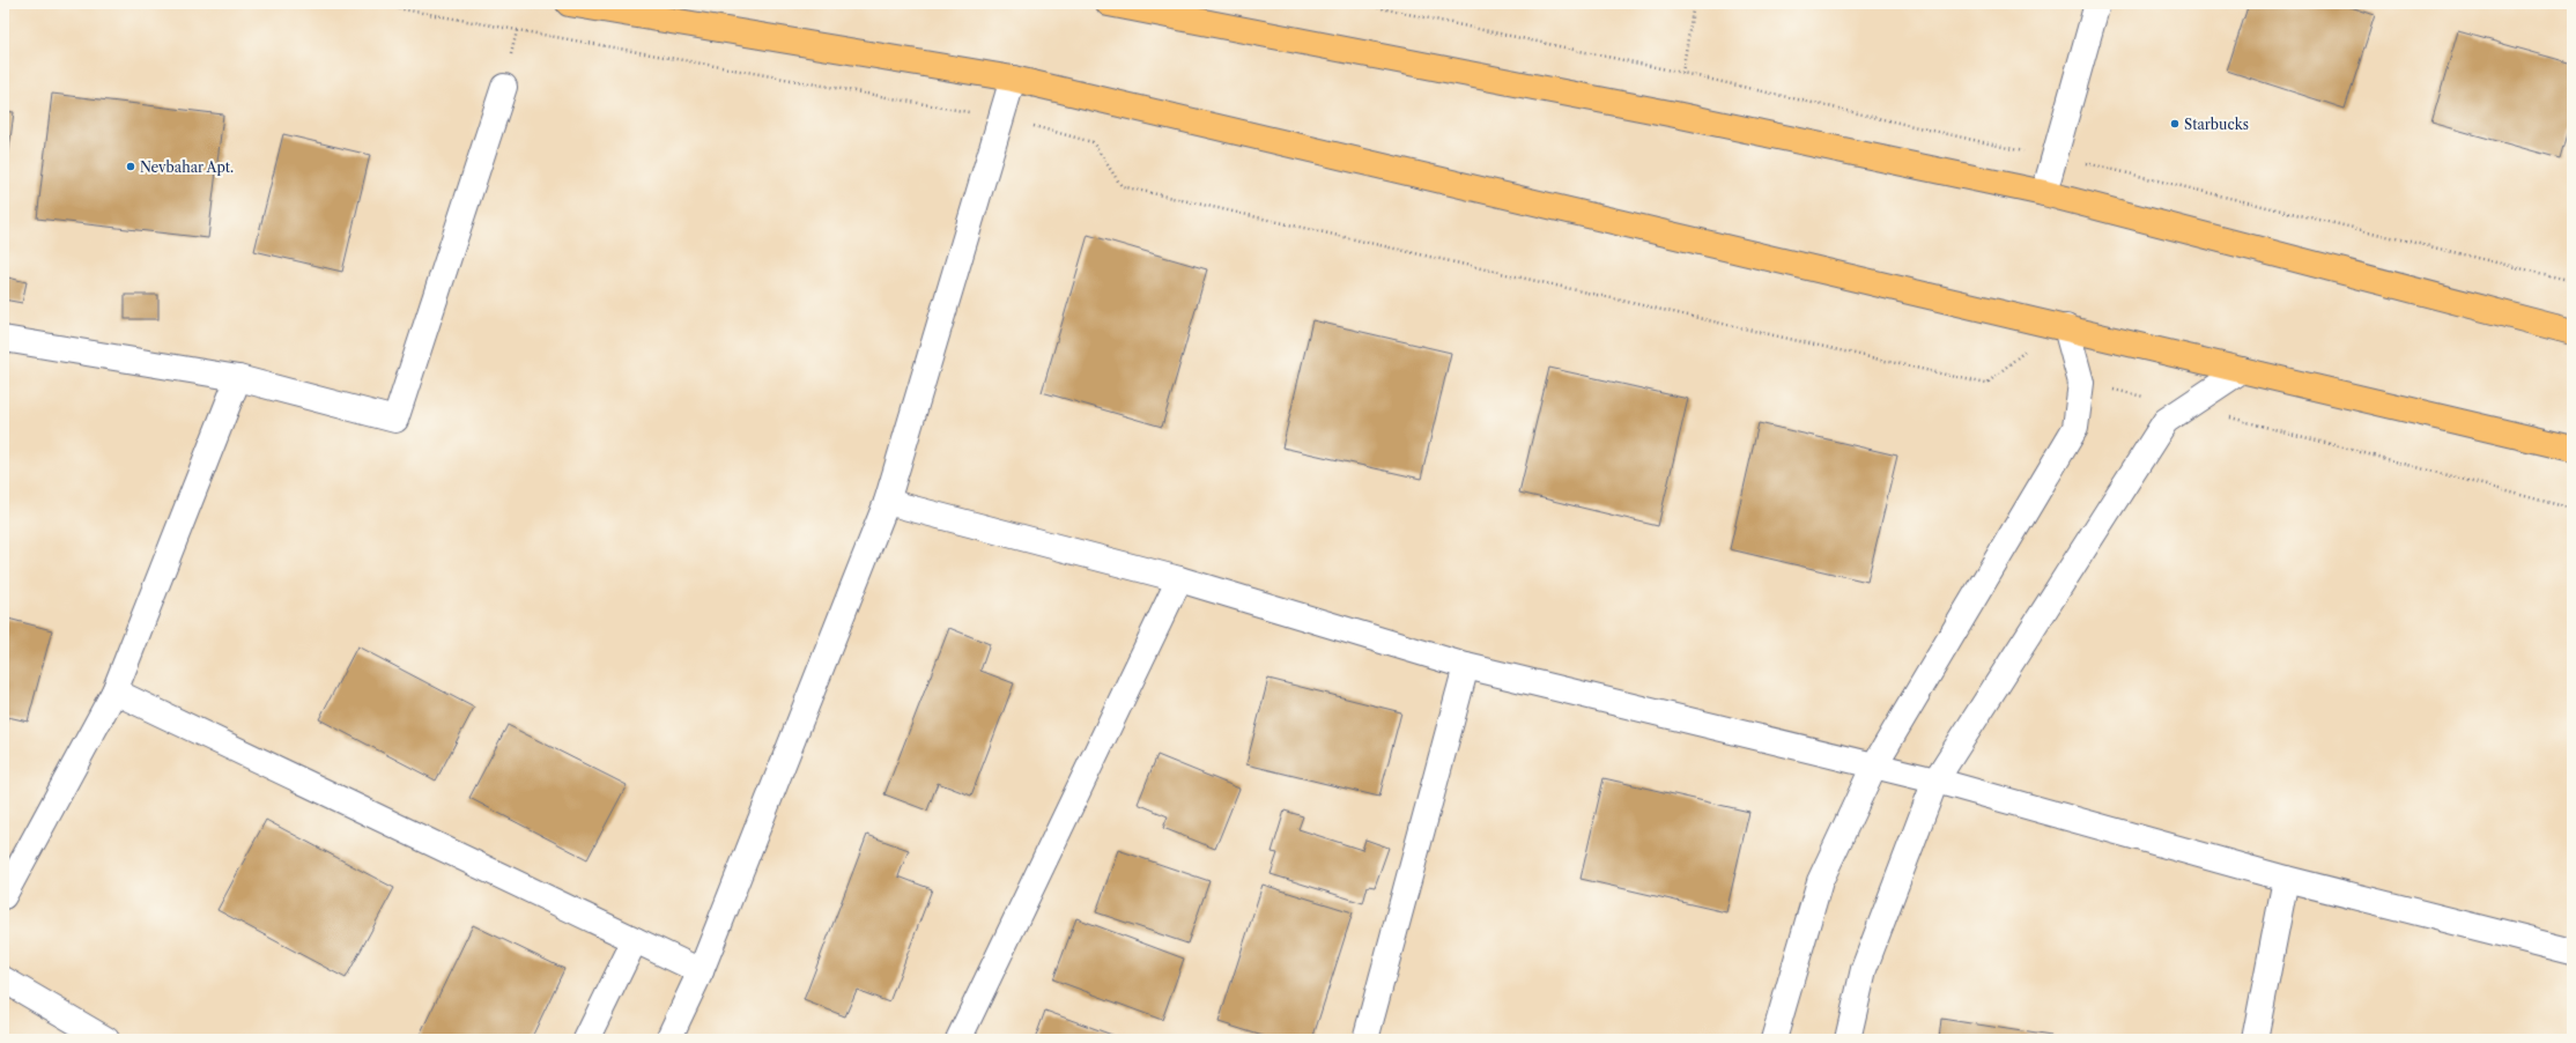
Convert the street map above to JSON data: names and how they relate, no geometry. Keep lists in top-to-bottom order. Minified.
{"places":["Starbucks","Nevbahar Apt."]}
